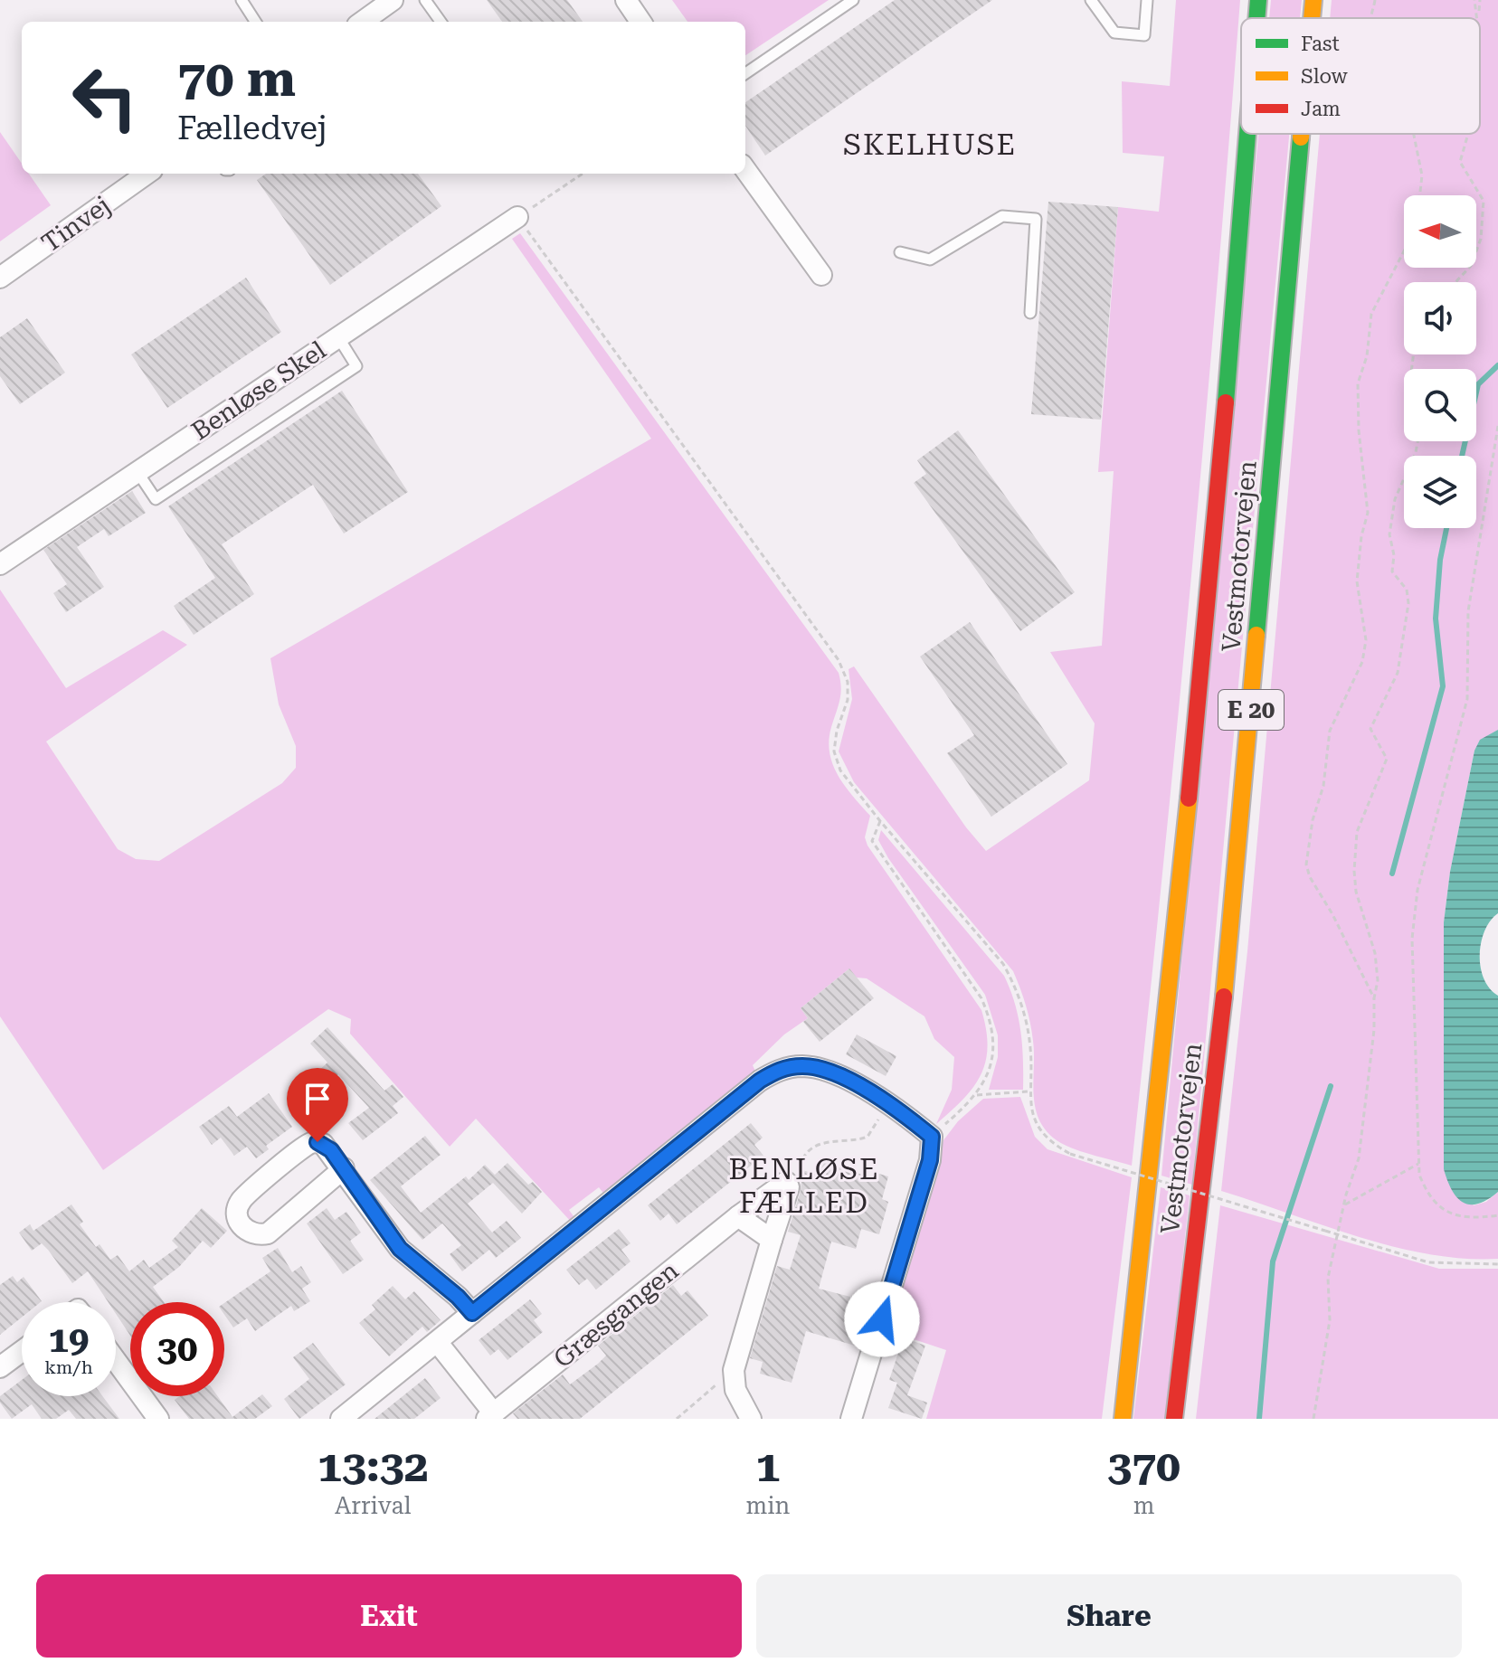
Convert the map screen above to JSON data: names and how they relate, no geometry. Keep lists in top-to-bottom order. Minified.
{"streets":{"highway":["Vestmotorvejen","E 20"],"street":["Tinvej","Benløse Skel","Græsgangen"]},"districts":["SKELHUSE","BENLØSE FÆLLED"],"legend":["Fast","Slow","Jam"],"north":"left","page":{"turn":["70 m","Fælledvej"],"speed":"19 km/h","limit":"30","eta":["13:32","Arrival","1","min","370","m"],"buttons":["Exit","Share"]}}
